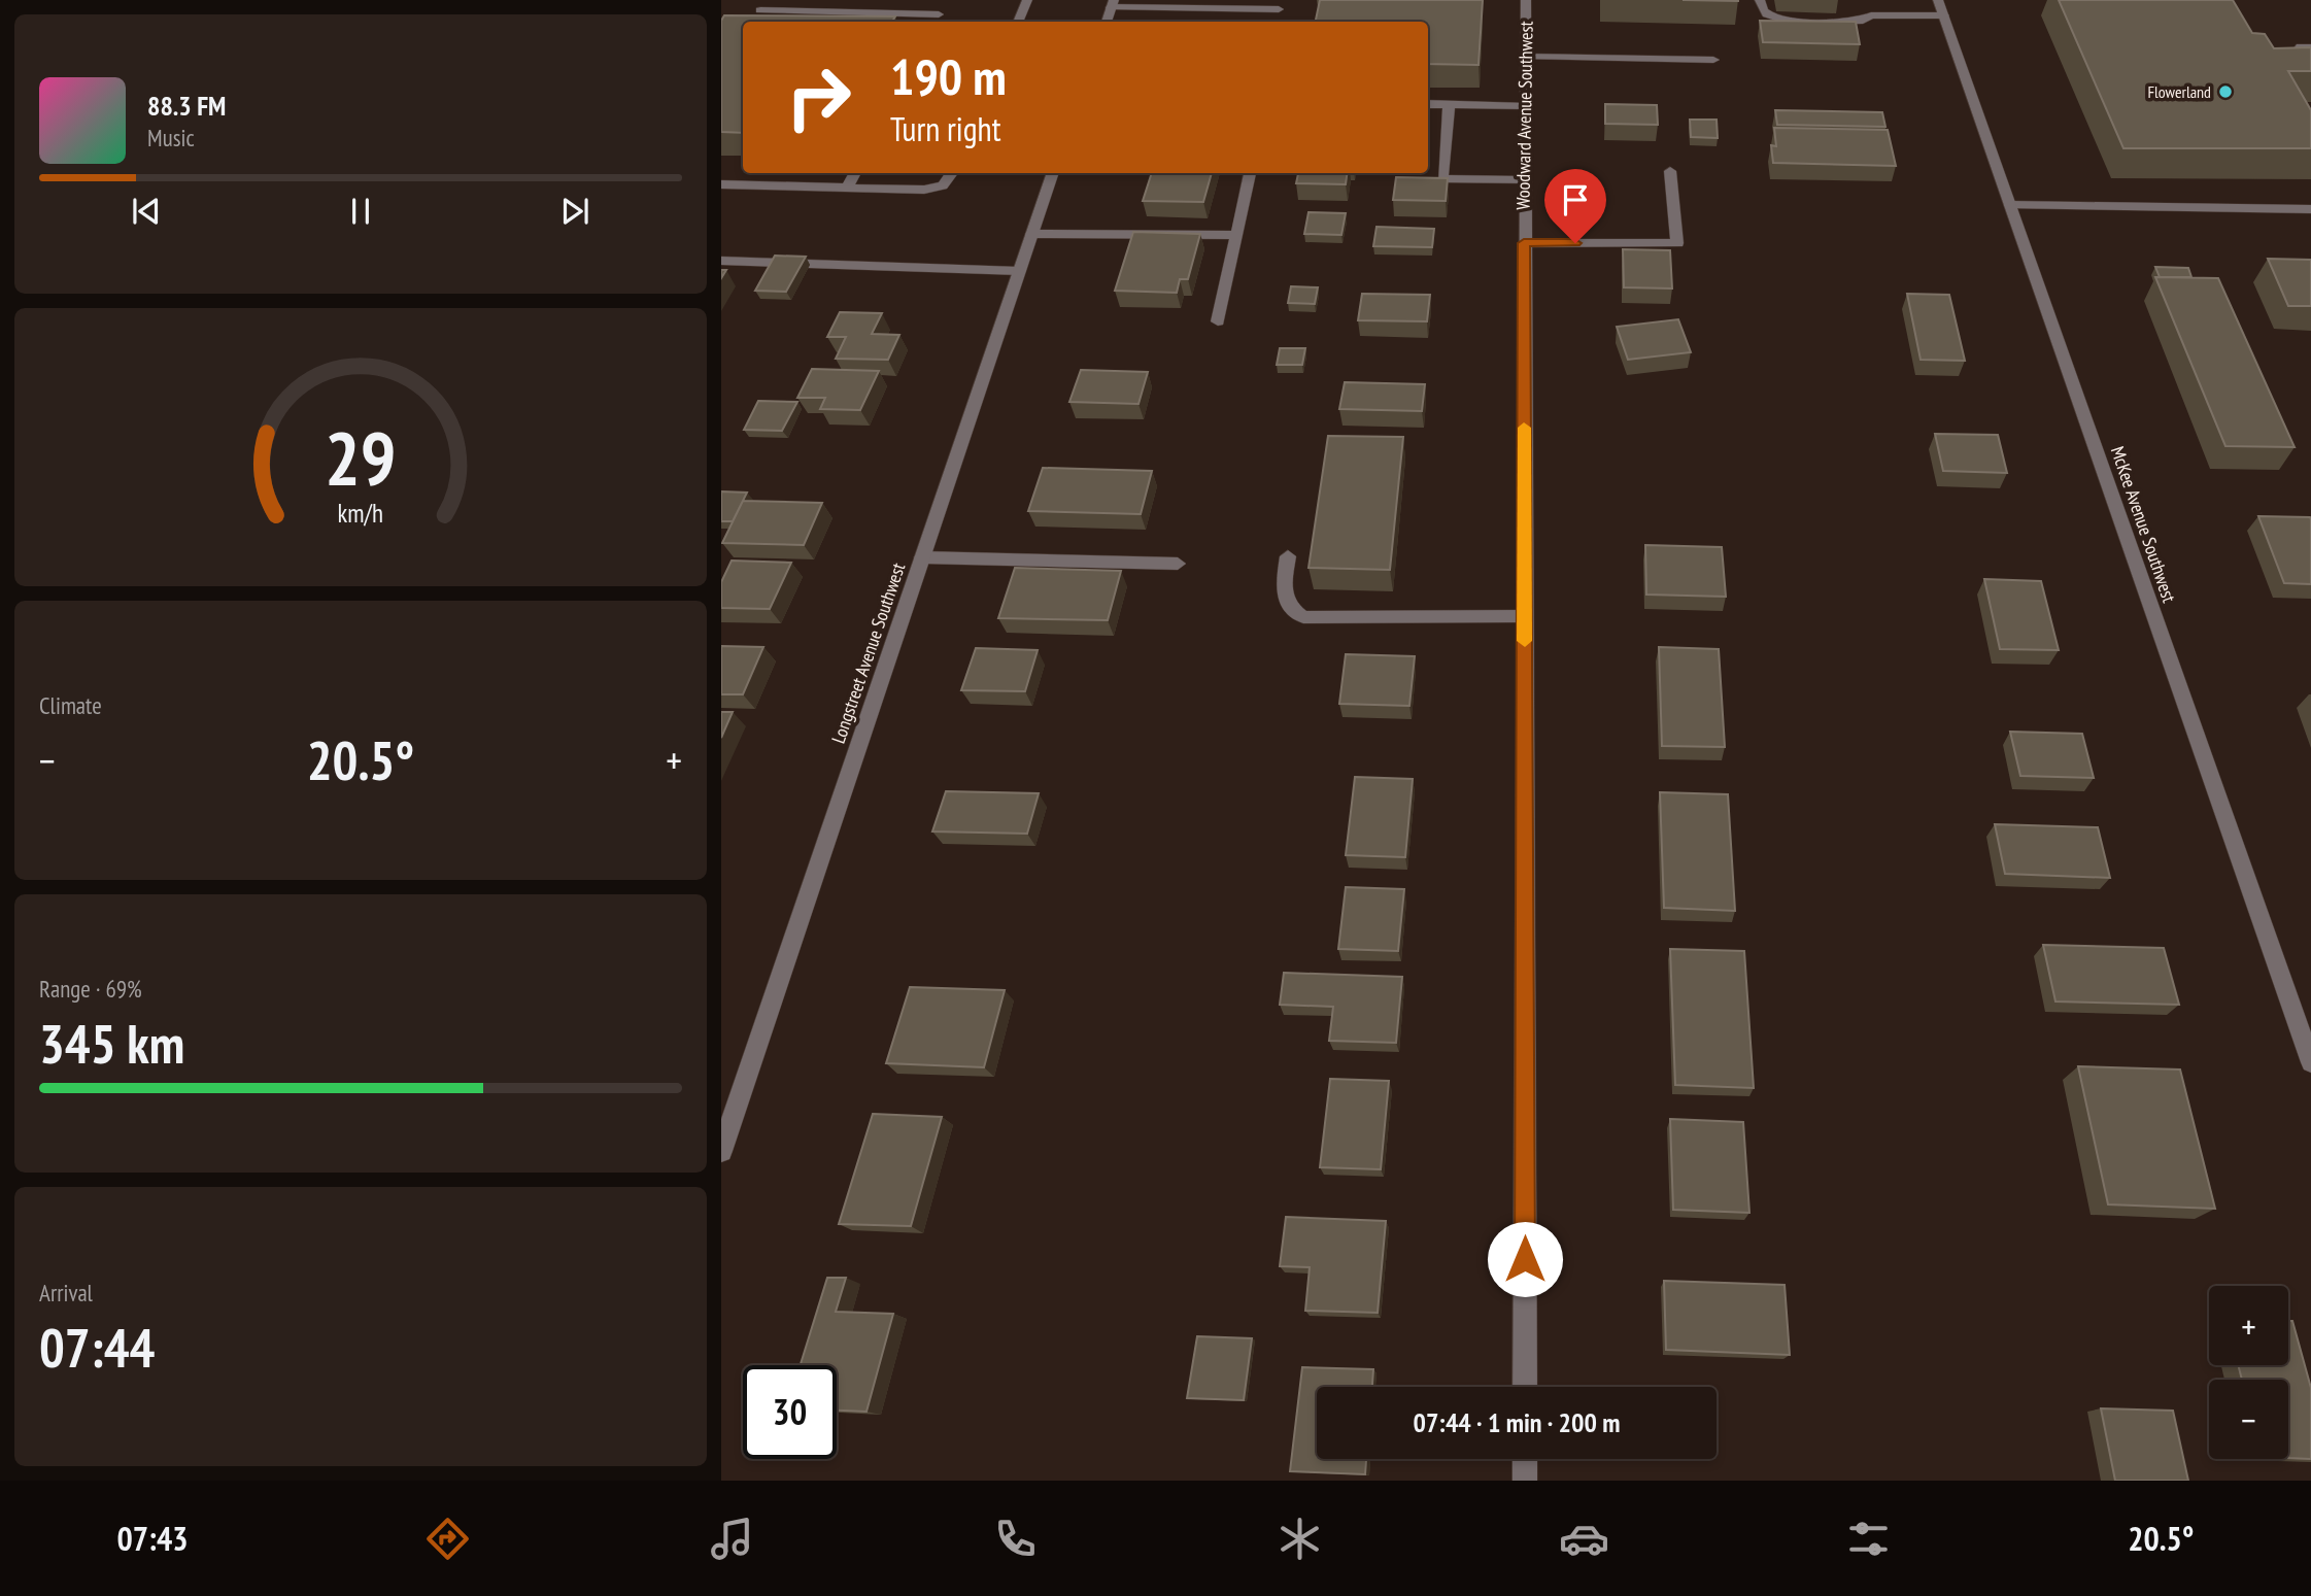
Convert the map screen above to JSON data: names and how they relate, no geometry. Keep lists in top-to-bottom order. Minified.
{"streets":{"street":["Woodward Avenue Southwest","McKee Avenue Southwest","Longstreet Avenue Southwest"]},"places":["Flowerland"],"page":{"turn":["190 m","Turn right"],"song":["88.3 FM","Music"],"tile":["Climate",["Range · 69%","345 km"],["Arrival","07:44"]],"heat":["−","20.5°","+"],"map_buttons":["+","−"],"limit":"30","trip":"07:44 · 1 min · 200 m","tabs":["07:43","20.5°"],"gauge":["29","km/h"]}}
